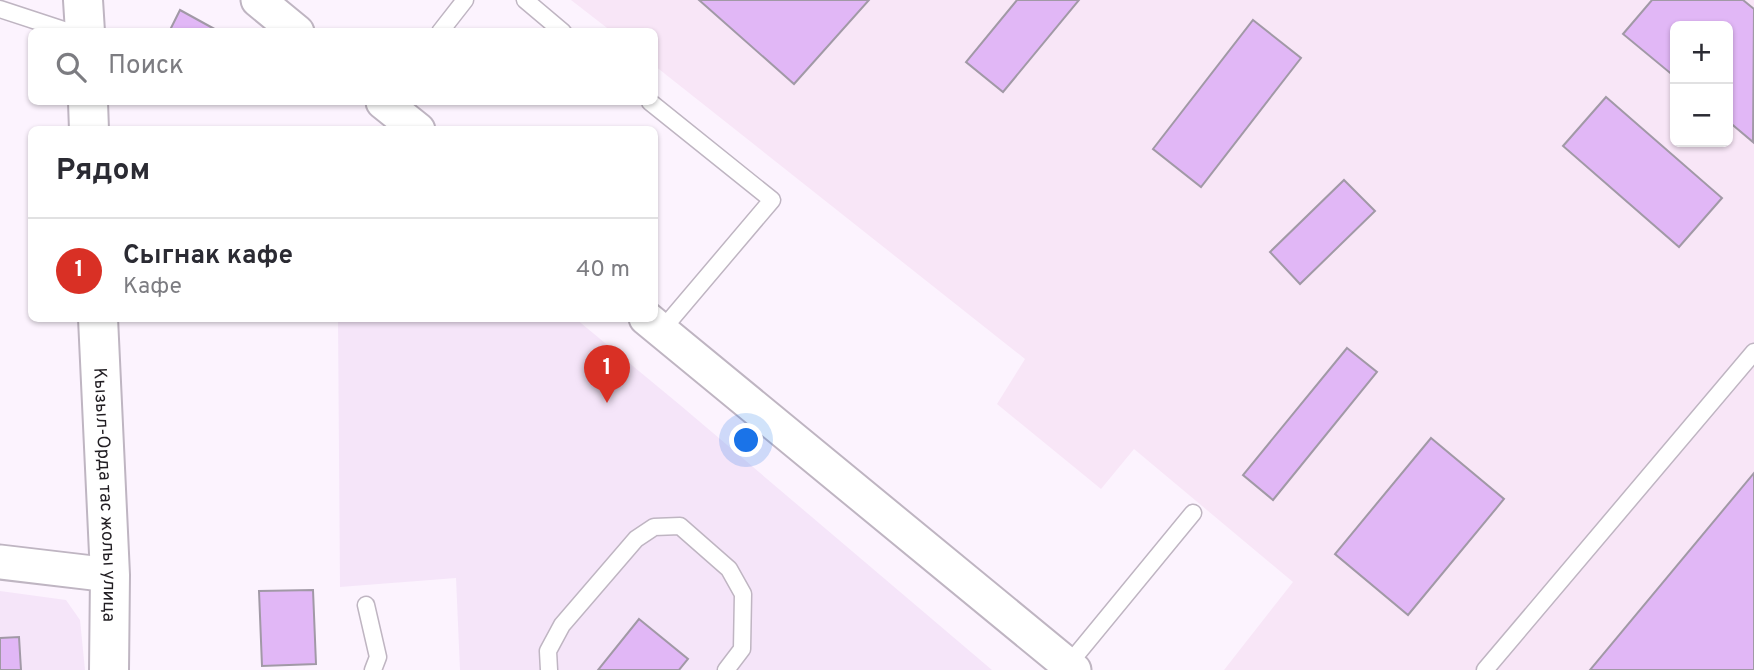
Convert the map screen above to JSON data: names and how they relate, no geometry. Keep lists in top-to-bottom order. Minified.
{"streets":{"main road":["Кызыл-Орда тас жолы улица"]},"page":{"map_buttons":["+","−"],"search":"Поиск","heading":"Рядом","list":[{"mark":"1","name":"Сыгнак кафе","note":"Кафе","value":"40 m"}],"pins":"1"}}
